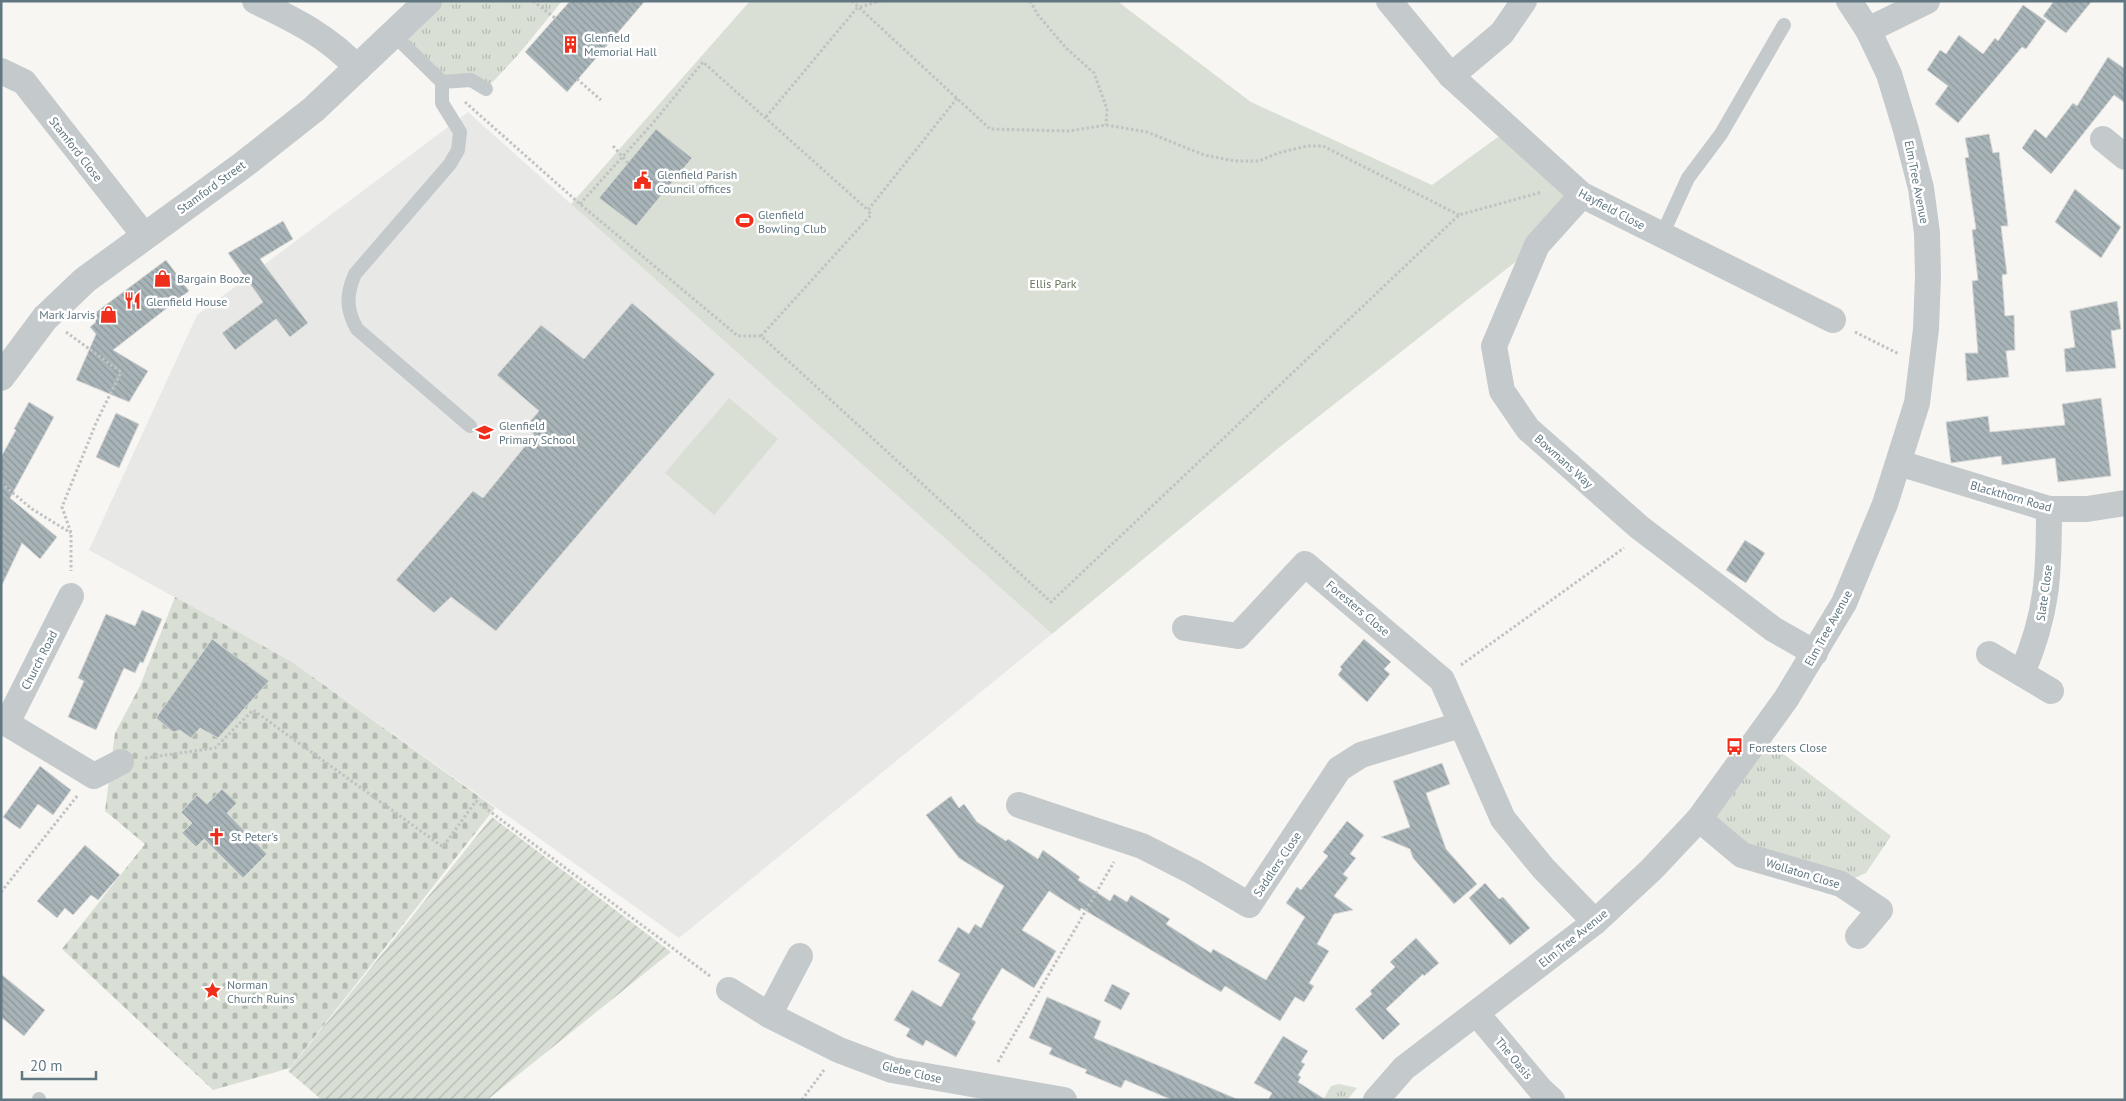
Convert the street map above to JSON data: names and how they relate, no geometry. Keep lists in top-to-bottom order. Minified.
{"streets":{"street":["Stamford Close","Elm Tree Avenue","Stamford Street","Hayfield Close","Bowmans Way","Blackthorn Road","Slate Close","Foresters Close","Church Road","Saddlers Close","Wollaton Close","The Oasis","Glebe Close"]},"crossings":[["Stamford Close","Stamford Street"],["Elm Tree Avenue","Bowmans Way"],["Elm Tree Avenue","Blackthorn Road"],["Elm Tree Avenue","Foresters Close"],["Elm Tree Avenue","Wollaton Close"],["Elm Tree Avenue","The Oasis"],["Hayfield Close","Bowmans Way"],["Blackthorn Road","Slate Close"],["Foresters Close","Saddlers Close"]],"parks":["Ellis Park"],"places":{"building":["Glenfield Memorial Hall"],"public building":["Glenfield Parish Council offices"],"sports":["Glenfield Bowling Club"],"shop":["Bargain Booze","Mark Jarvis"],"restaurant":["Glenfield House"],"school or university":["Glenfield Primary School"],"bus stop":["Foresters Close"],"church":["St Peter's"],"place":["Norman Church Ruins"]},"scale_bar":"20 m"}
